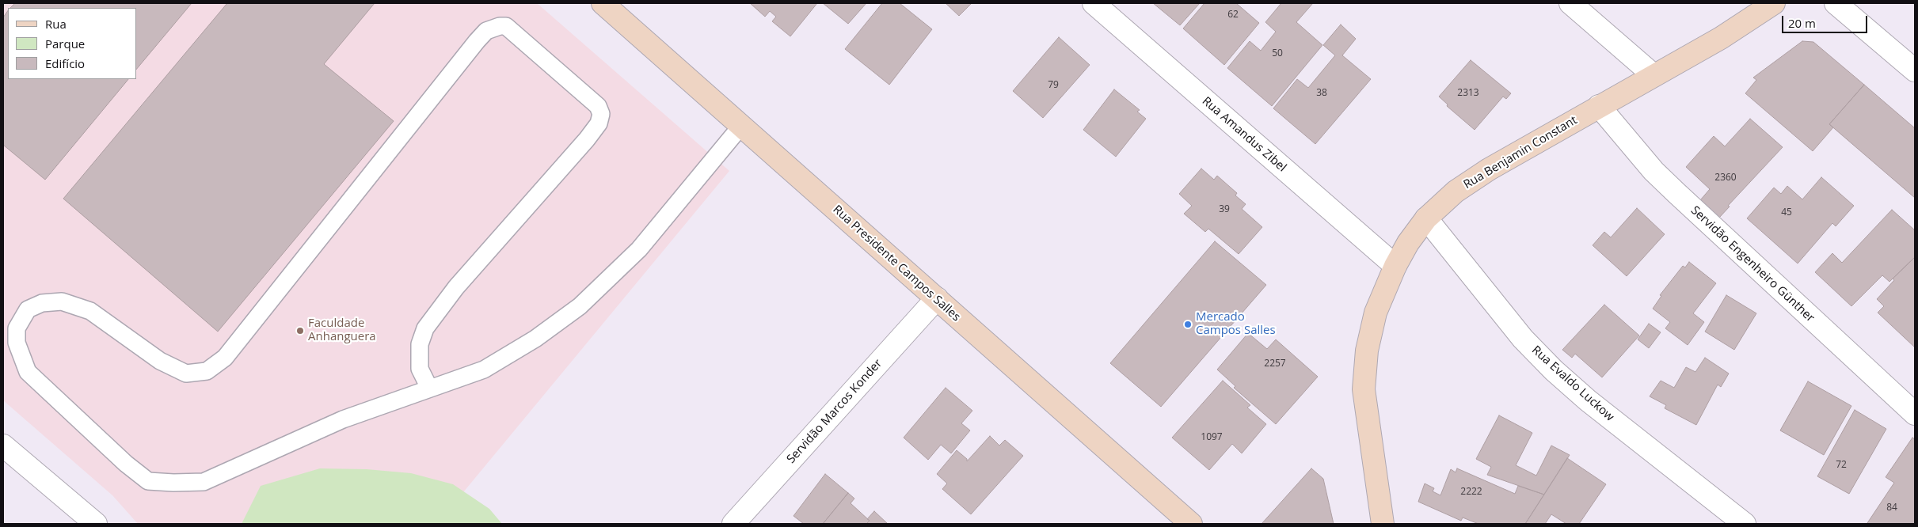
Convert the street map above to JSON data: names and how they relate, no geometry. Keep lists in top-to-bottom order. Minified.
{"streets":{"main road":["Rua Benjamin Constant","Rua Presidente Campos Salles"],"street":["Rua Amandus Zibel","Servidão Engenheiro Günther","Rua Evaldo Luckow","Servidão Marcos Konder"]},"crossings":[["Rua Amandus Zibel","Rua Benjamin Constant"],["Rua Benjamin Constant","Servidão Engenheiro Günther"],["Rua Benjamin Constant","Rua Evaldo Luckow"],["Rua Presidente Campos Salles","Servidão Marcos Konder"]],"places":["Mercado Campos Salles","Faculdade Anhanguera"],"house_numbers":["62","50","79","38","2313","2360","39","45","2257","1097","72","2222","84"],"legend":["Rua","Parque","Edifício"],"scale_bar":"20 m"}
